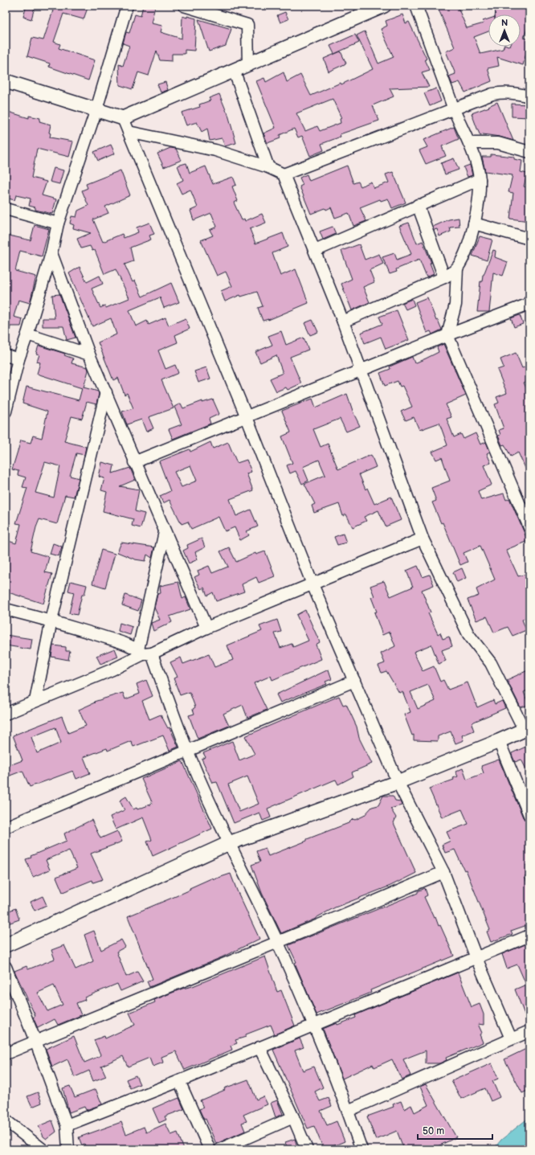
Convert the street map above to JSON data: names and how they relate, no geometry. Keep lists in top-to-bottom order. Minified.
{"scale_bar":"50 m","north":"top"}
